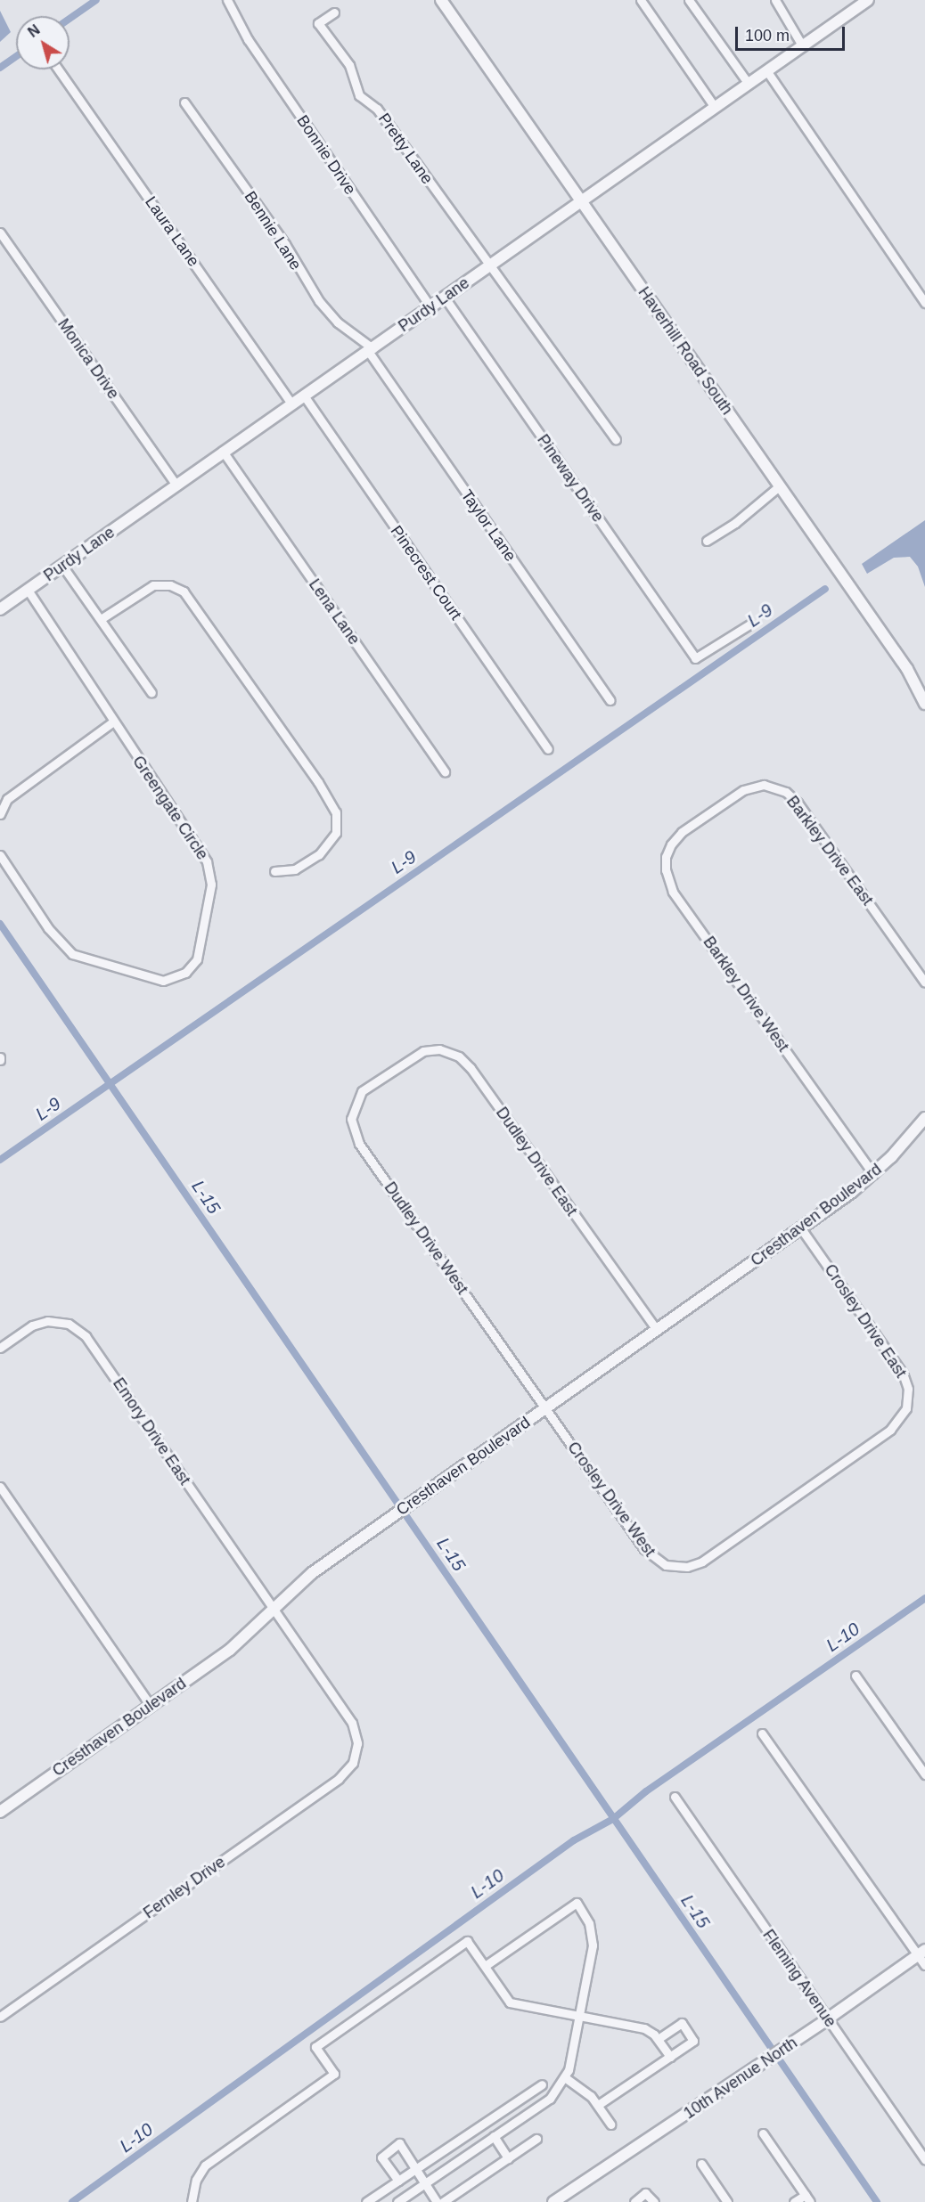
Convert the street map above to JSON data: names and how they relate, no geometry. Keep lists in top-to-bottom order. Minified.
{"streets":{"street":["Pretty Lane","Bonnie Drive","Bennie Lane","Laura Lane","Purdy Lane","Haverhill Road South","Monica Drive","Pineway Drive","Taylor Lane","Pinecrest Court","Lena Lane","Greengate Circle","Barkley Drive East","Barkley Drive West","Dudley Drive East","Cresthaven Boulevard","Dudley Drive West","Crosley Drive East","Emory Drive East","Crosley Drive West","Fernley Drive","Fleming Avenue","10th Avenue North"]},"crossings":[["Pretty Lane","Purdy Lane"],["Bonnie Drive","Purdy Lane"],["Bennie Lane","Purdy Lane"],["Bennie Lane","Taylor Lane"],["Laura Lane","Purdy Lane"],["Purdy Lane","Haverhill Road South"],["Purdy Lane","Monica Drive"],["Purdy Lane","Pineway Drive"],["Purdy Lane","Taylor Lane"],["Purdy Lane","Pinecrest Court"],["Purdy Lane","Lena Lane"],["Purdy Lane","Greengate Circle"],["Barkley Drive East","Barkley Drive West"],["Barkley Drive West","Cresthaven Boulevard"],["Dudley Drive East","Cresthaven Boulevard"],["Dudley Drive East","Dudley Drive West"],["Cresthaven Boulevard","Dudley Drive West"],["Cresthaven Boulevard","Crosley Drive East"],["Cresthaven Boulevard","Emory Drive East"],["Cresthaven Boulevard","Crosley Drive West"],["Dudley Drive West","Crosley Drive West"],["Crosley Drive East","Crosley Drive West"],["Emory Drive East","Fernley Drive"],["Fleming Avenue","10th Avenue North"]],"water":["L-9","L-15","L-10"],"scale_bar":"100 m","north":"top left"}
